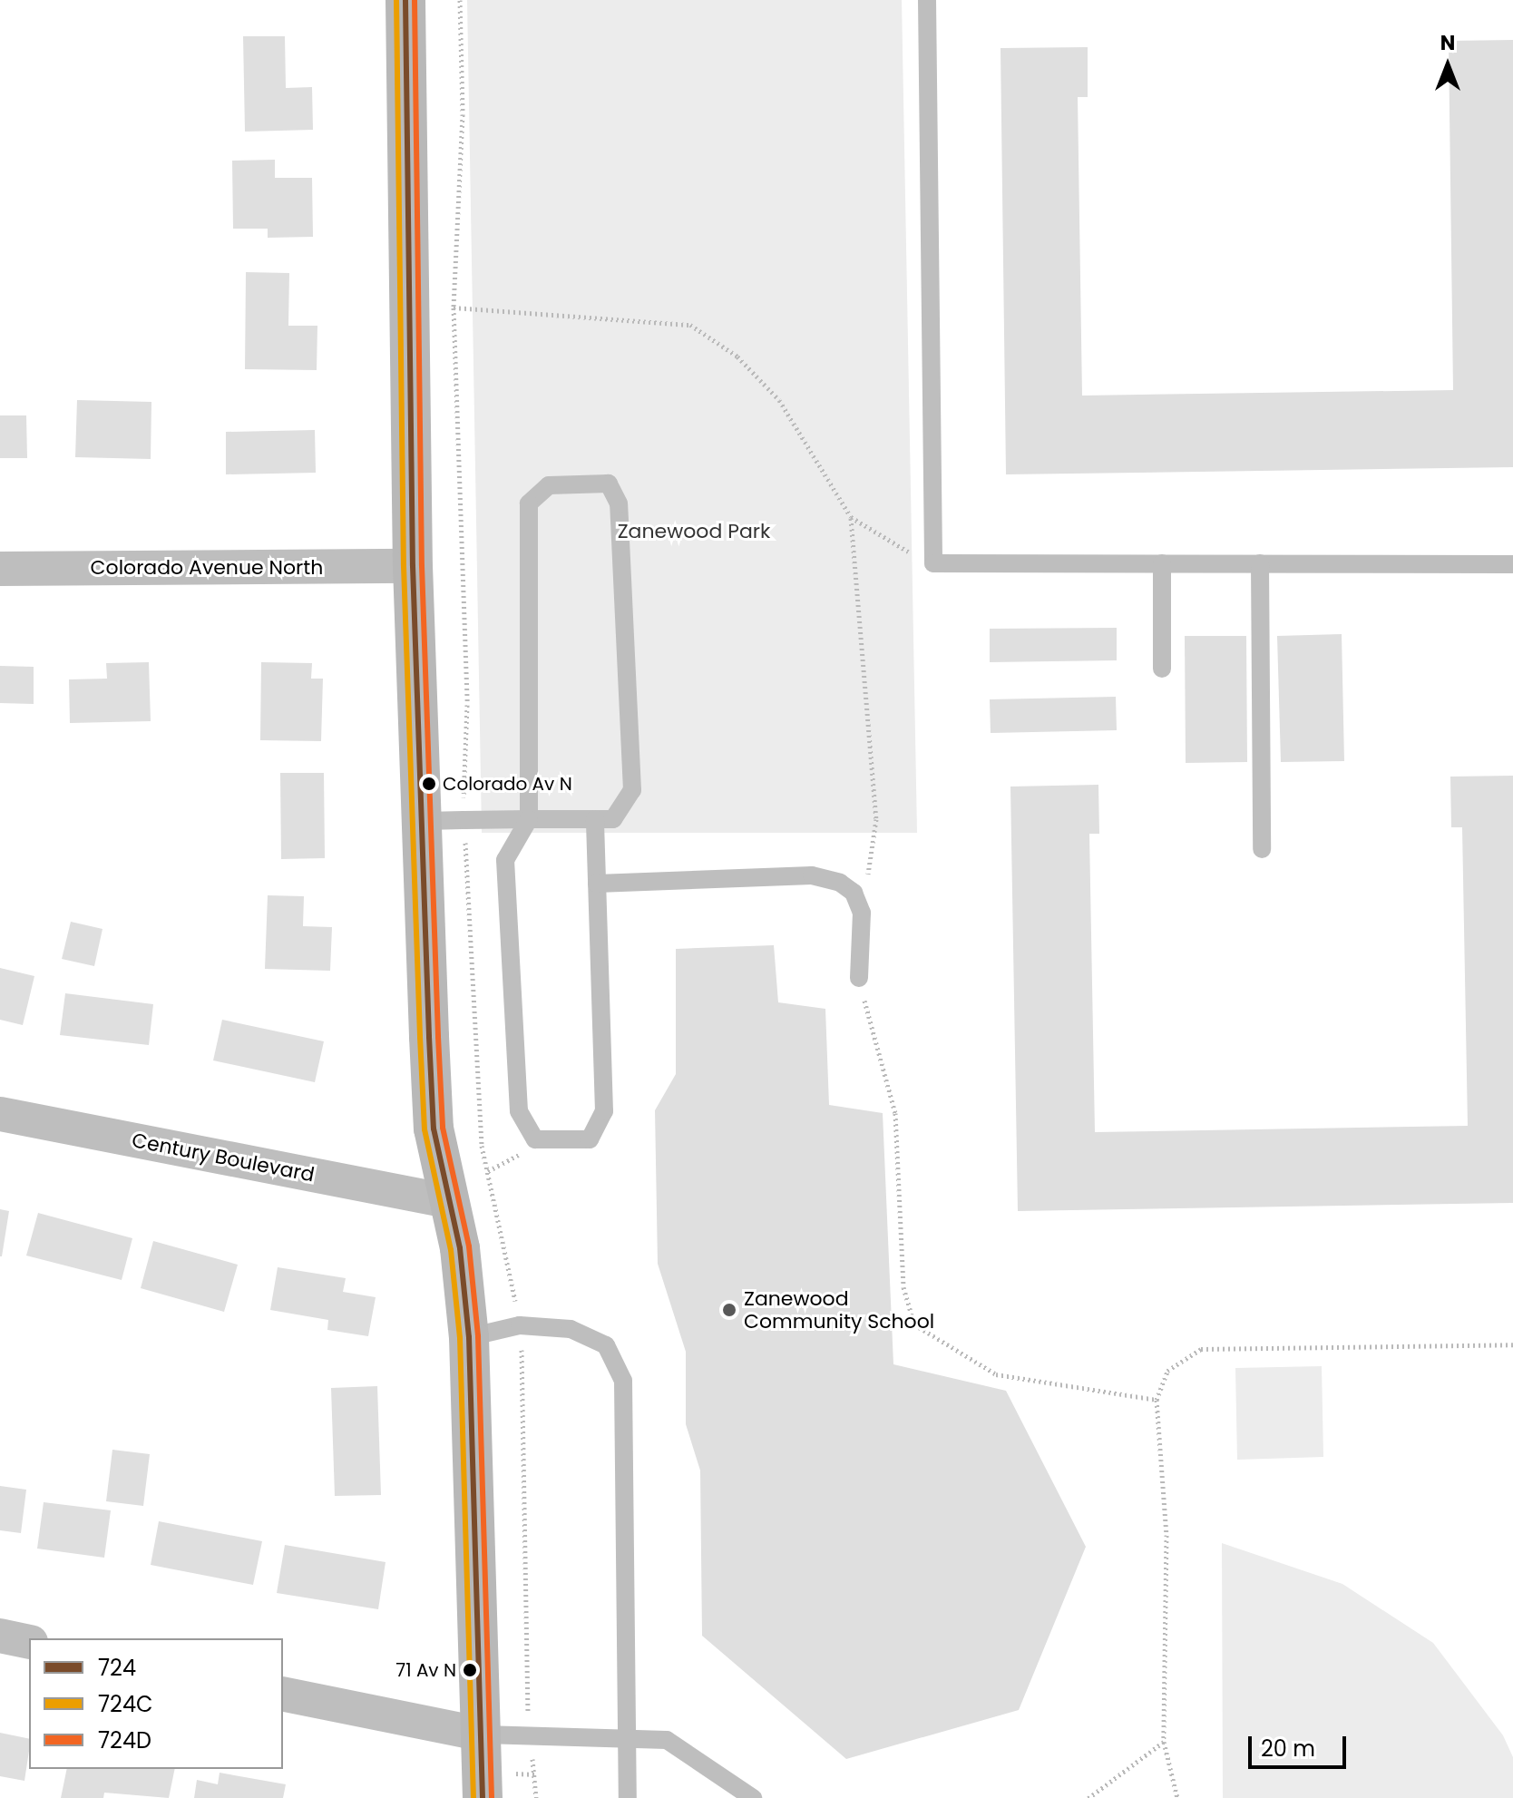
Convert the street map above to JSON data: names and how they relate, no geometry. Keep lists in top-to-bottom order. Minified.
{"streets":{"street":["Colorado Avenue North","Century Boulevard"]},"parks":["Zanewood Park"],"places":["Colorado Av N","Zanewood Community School","71 Av N"],"lines":["transit line 724","transit line 724C","transit line 724D"],"legend":["724","724C","724D"],"scale_bar":"20 m","north":"top"}
